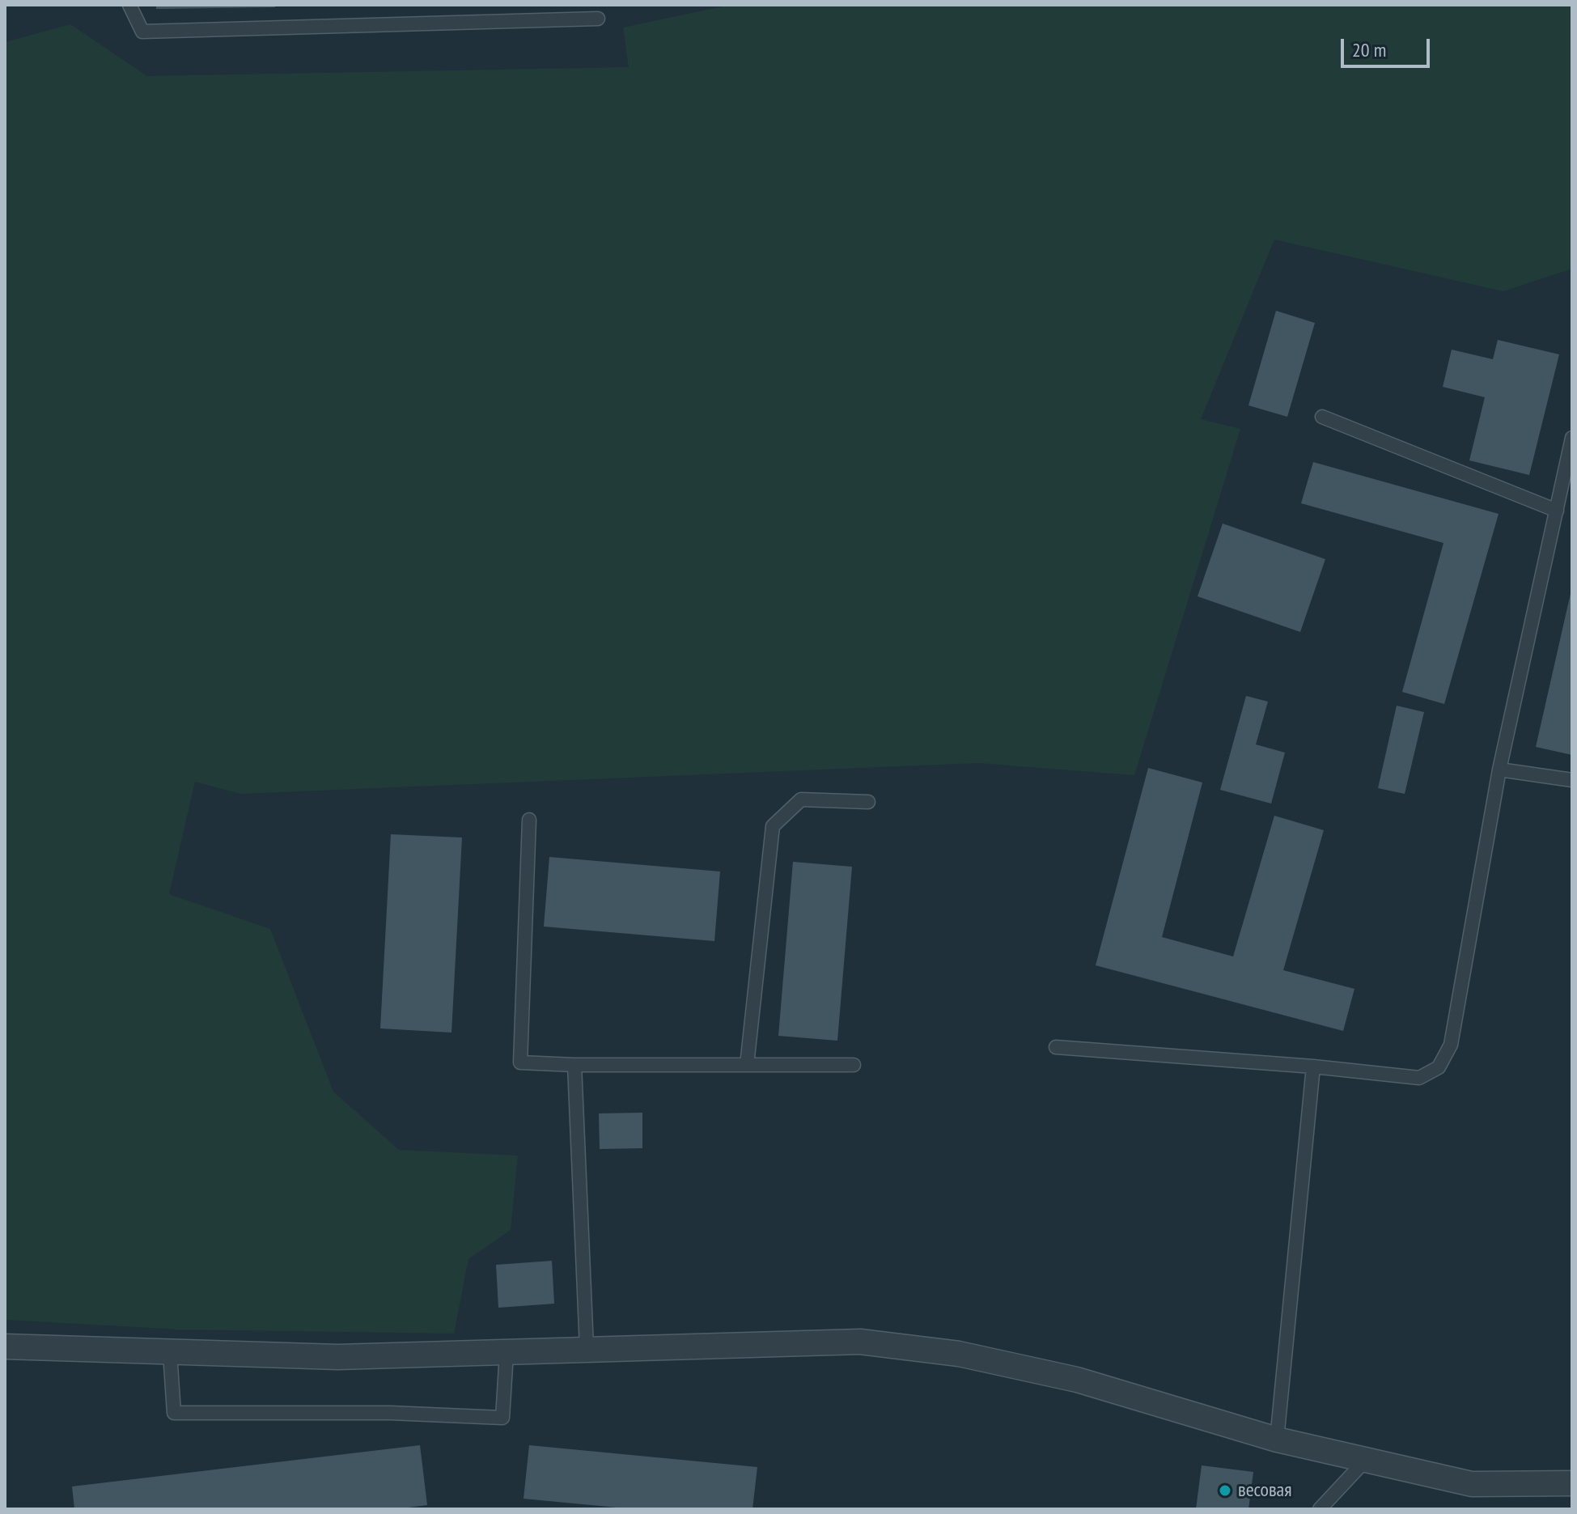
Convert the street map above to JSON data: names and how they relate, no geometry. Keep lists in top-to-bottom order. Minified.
{"places":["весовая"],"scale_bar":"20 m"}
